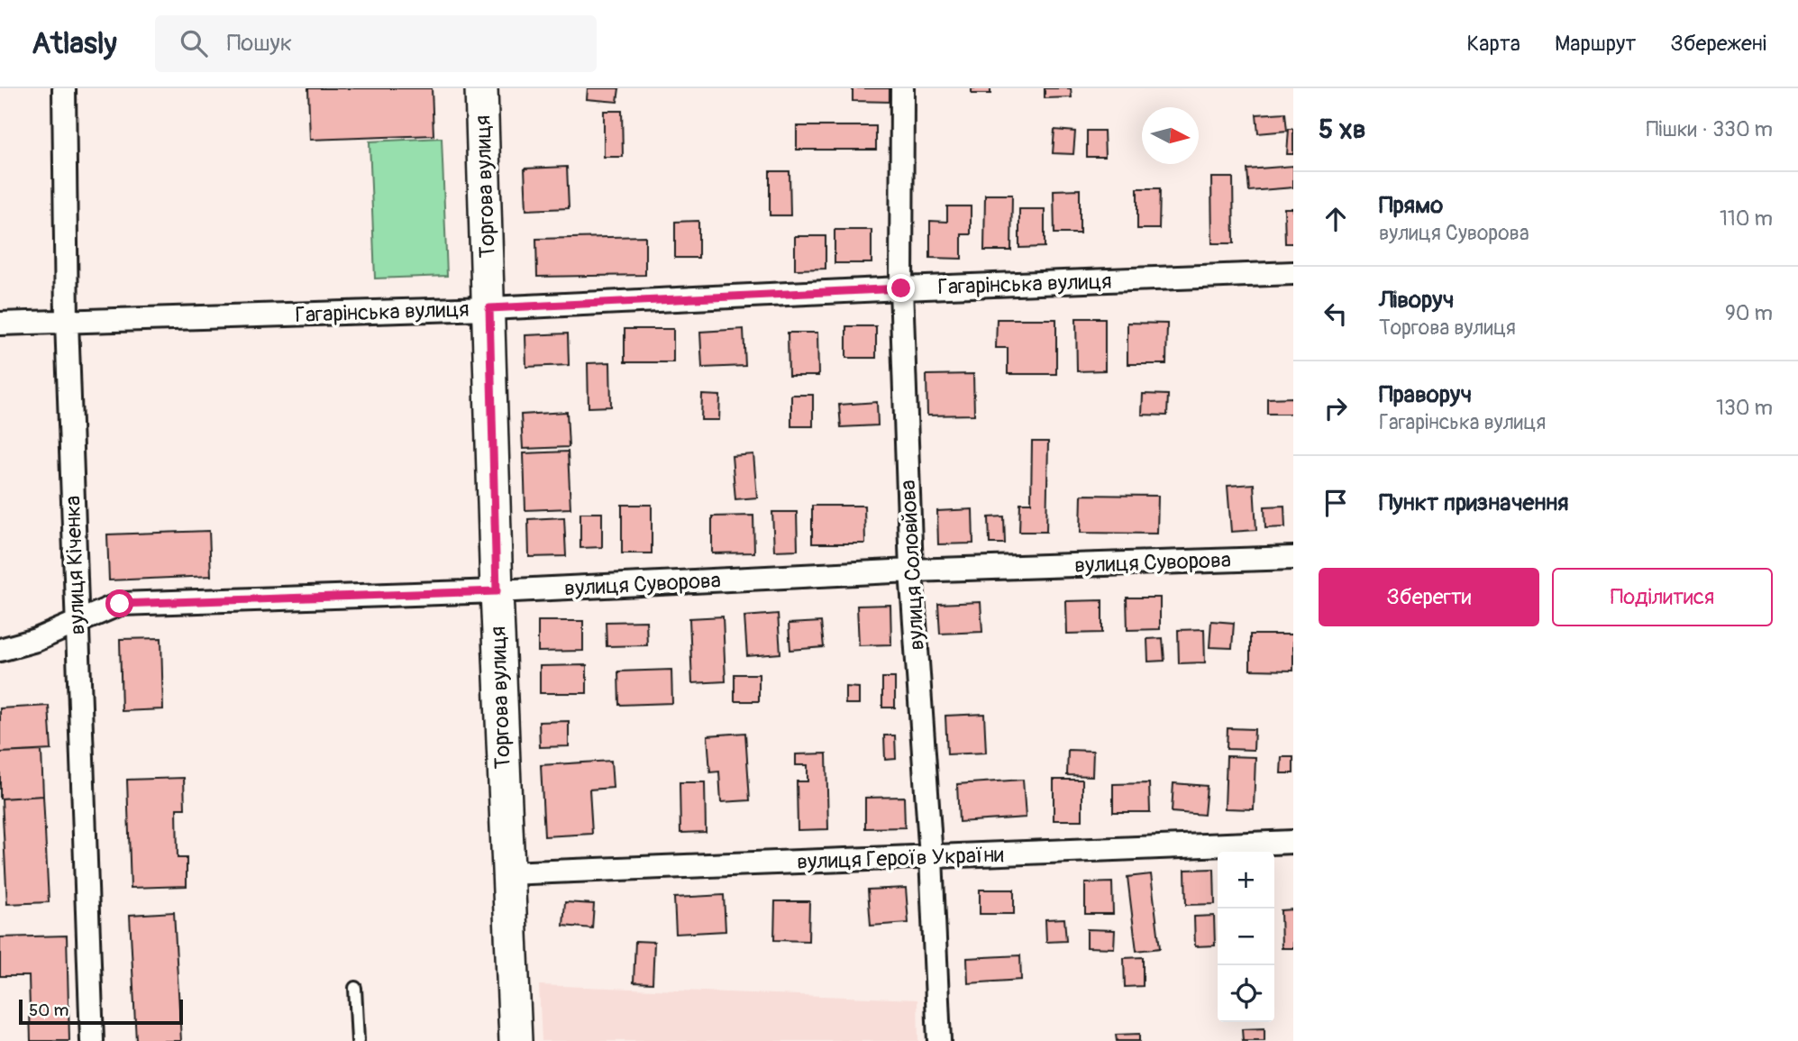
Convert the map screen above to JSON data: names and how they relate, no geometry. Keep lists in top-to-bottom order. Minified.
{"streets":{"main road":["Торгова вулиця"],"street":["Гагарінська вулиця","вулиця Суворова","вулиця Кіченка","вулиця Соловйова","вулиця Героїв України"]},"crossings":[["Торгова вулиця","Гагарінська вулиця"],["Торгова вулиця","вулиця Суворова"],["Торгова вулиця","вулиця Героїв України"],["Гагарінська вулиця","вулиця Кіченка"],["Гагарінська вулиця","вулиця Соловйова"],["вулиця Суворова","вулиця Кіченка"],["вулиця Суворова","вулиця Соловйова"],["вулиця Соловйова","вулиця Героїв України"]],"scale_bar":"50 m","north":"right","page":{"header":"Atlasly","search":"Пошук","nav":["Карта","Маршрут","Збережені"],"heading":["5 хв","Пішки · 330 m"],"list":[["Прямо","вулиця Суворова","110 m"],["Ліворуч","Торгова вулиця","90 m"],["Праворуч","Гагарінська вулиця","130 m"],"Пункт призначення"],"buttons":["Зберегти","Поділитися"],"map_buttons":["+","−"],"scale":"50 m"}}
